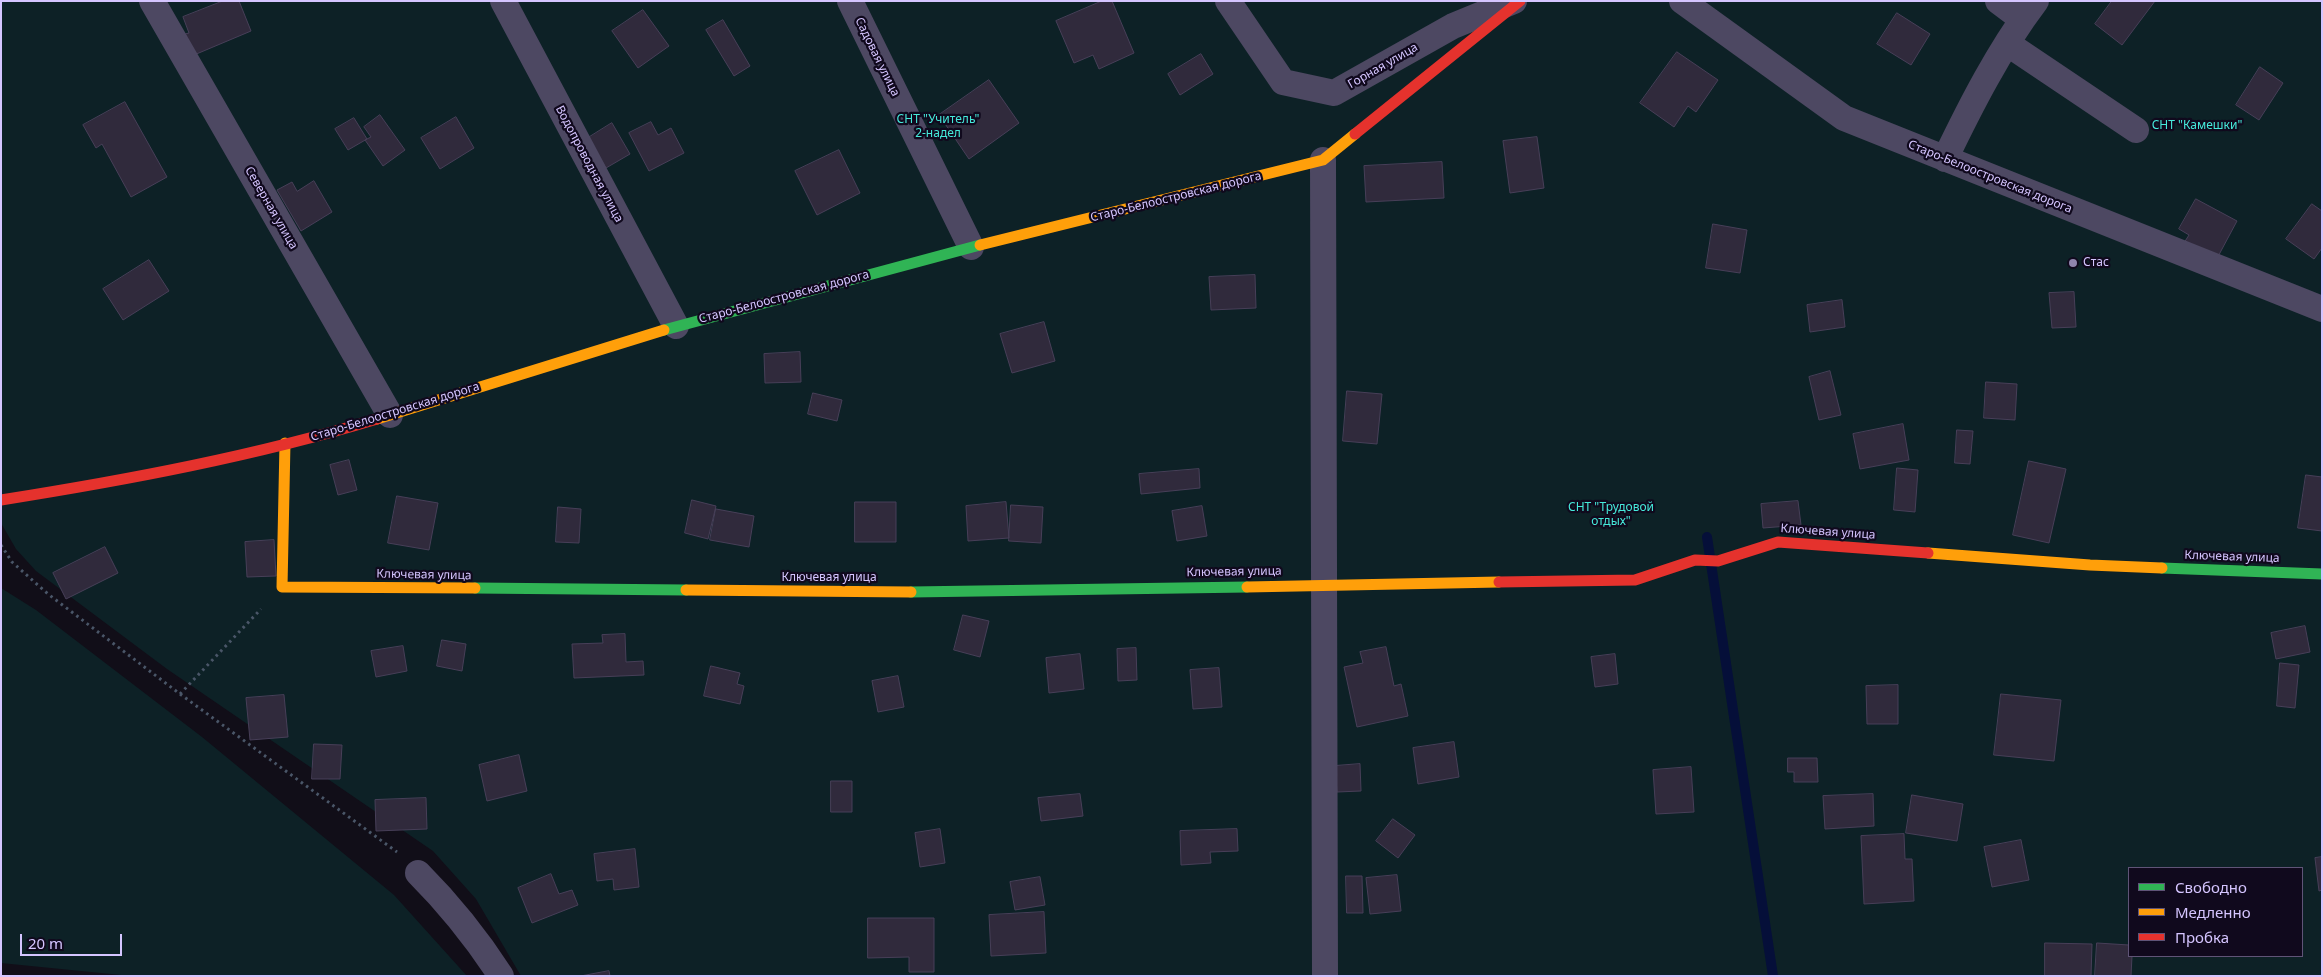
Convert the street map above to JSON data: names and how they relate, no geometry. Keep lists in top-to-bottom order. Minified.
{"streets":{"street":["Садовая улица","Горная улица","Водопроводная улица","Старо-Белоостровская дорога","Северная улица","Ключевая улица"]},"crossings":[["Садовая улица","Старо-Белоостровская дорога"],["Водопроводная улица","Старо-Белоостровская дорога"],["Старо-Белоостровская дорога","Северная улица"]],"parks":["СНТ \"Учитель\" 2-надел","СНТ \"Камешки\"","СНТ \"Трудовой отдых\""],"places":["Стас"],"legend":["Свободно","Медленно","Пробка"],"scale_bar":"20 m"}
